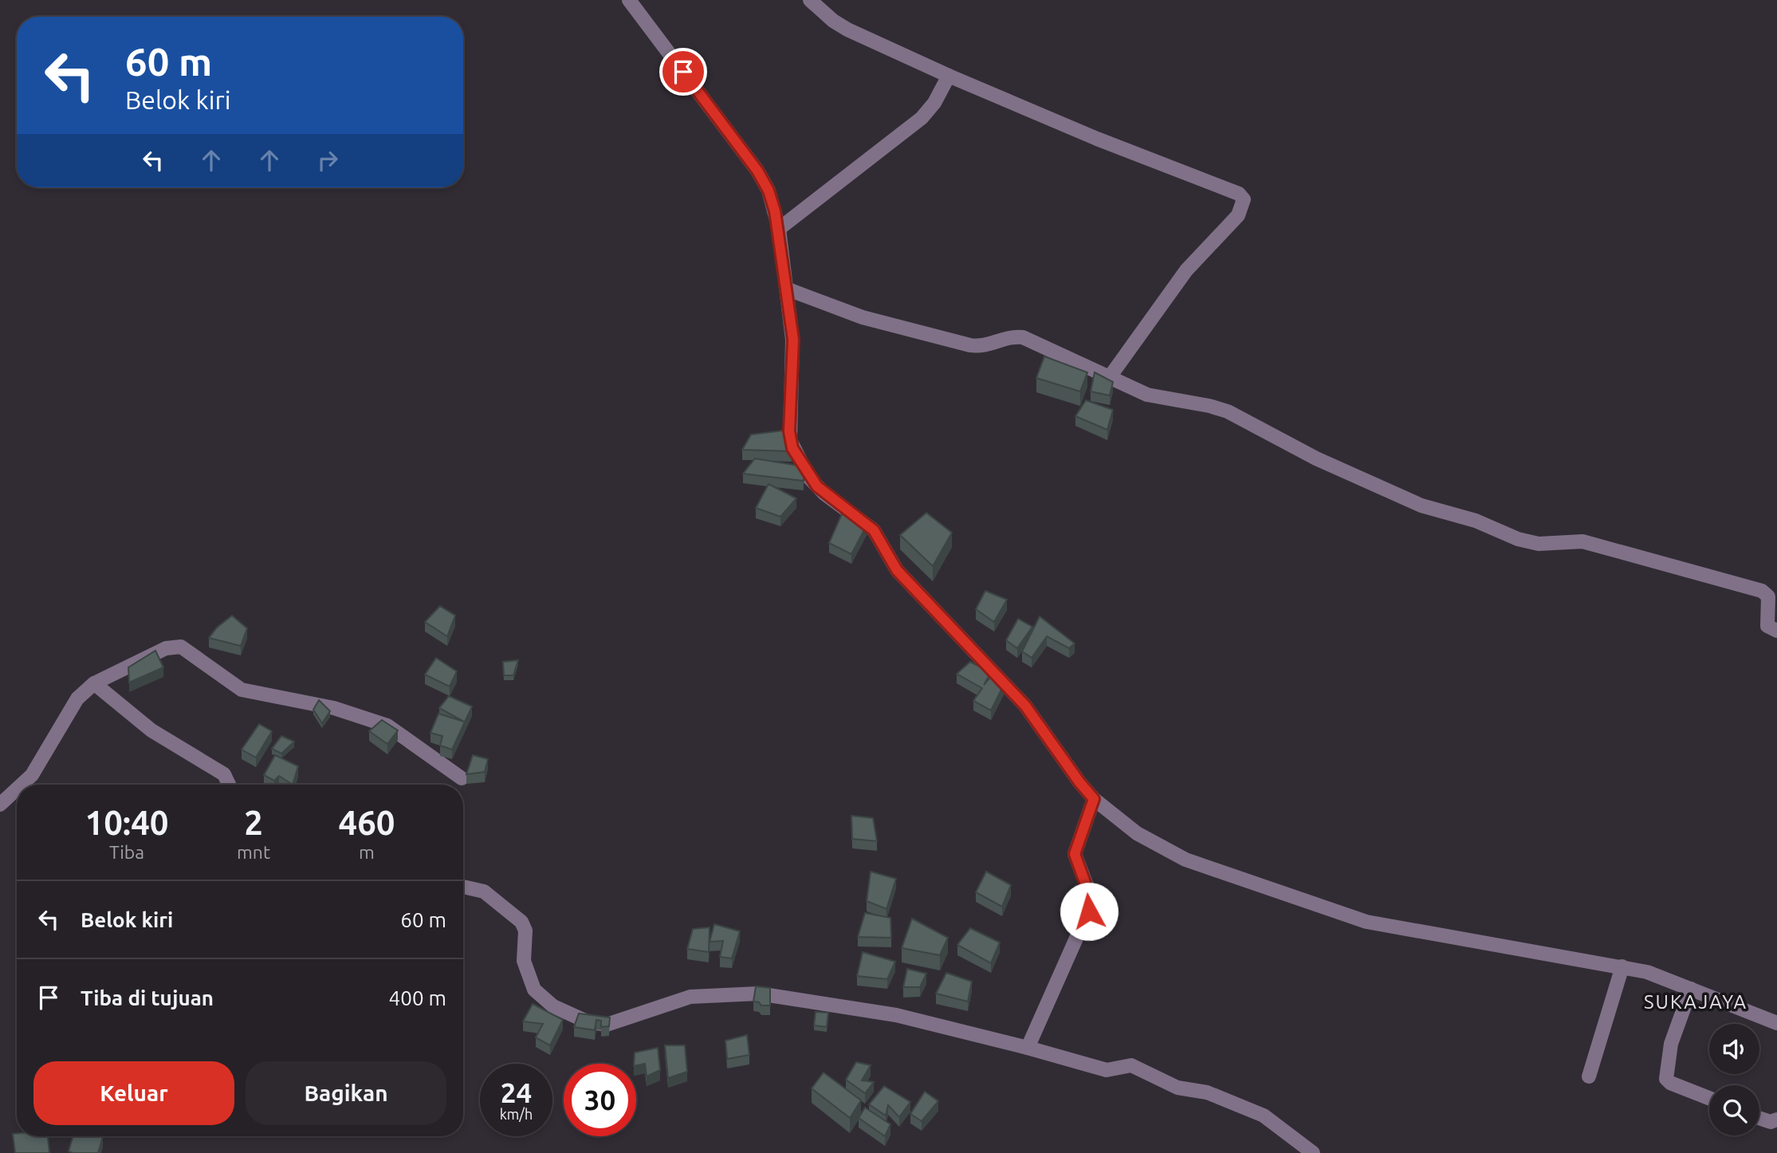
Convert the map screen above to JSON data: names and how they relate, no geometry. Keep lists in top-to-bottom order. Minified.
{"districts":["SUKAJAYA"],"page":{"turn":["60 m","Belok kiri"],"eta":["10:40","Tiba","2","mnt","460","m"],"list":[{"name":"Belok kiri","value":"60 m"},{"name":"Tiba di tujuan","value":"400 m"}],"buttons":["Keluar","Bagikan"],"speed":"24 km/h","limit":"30"}}
